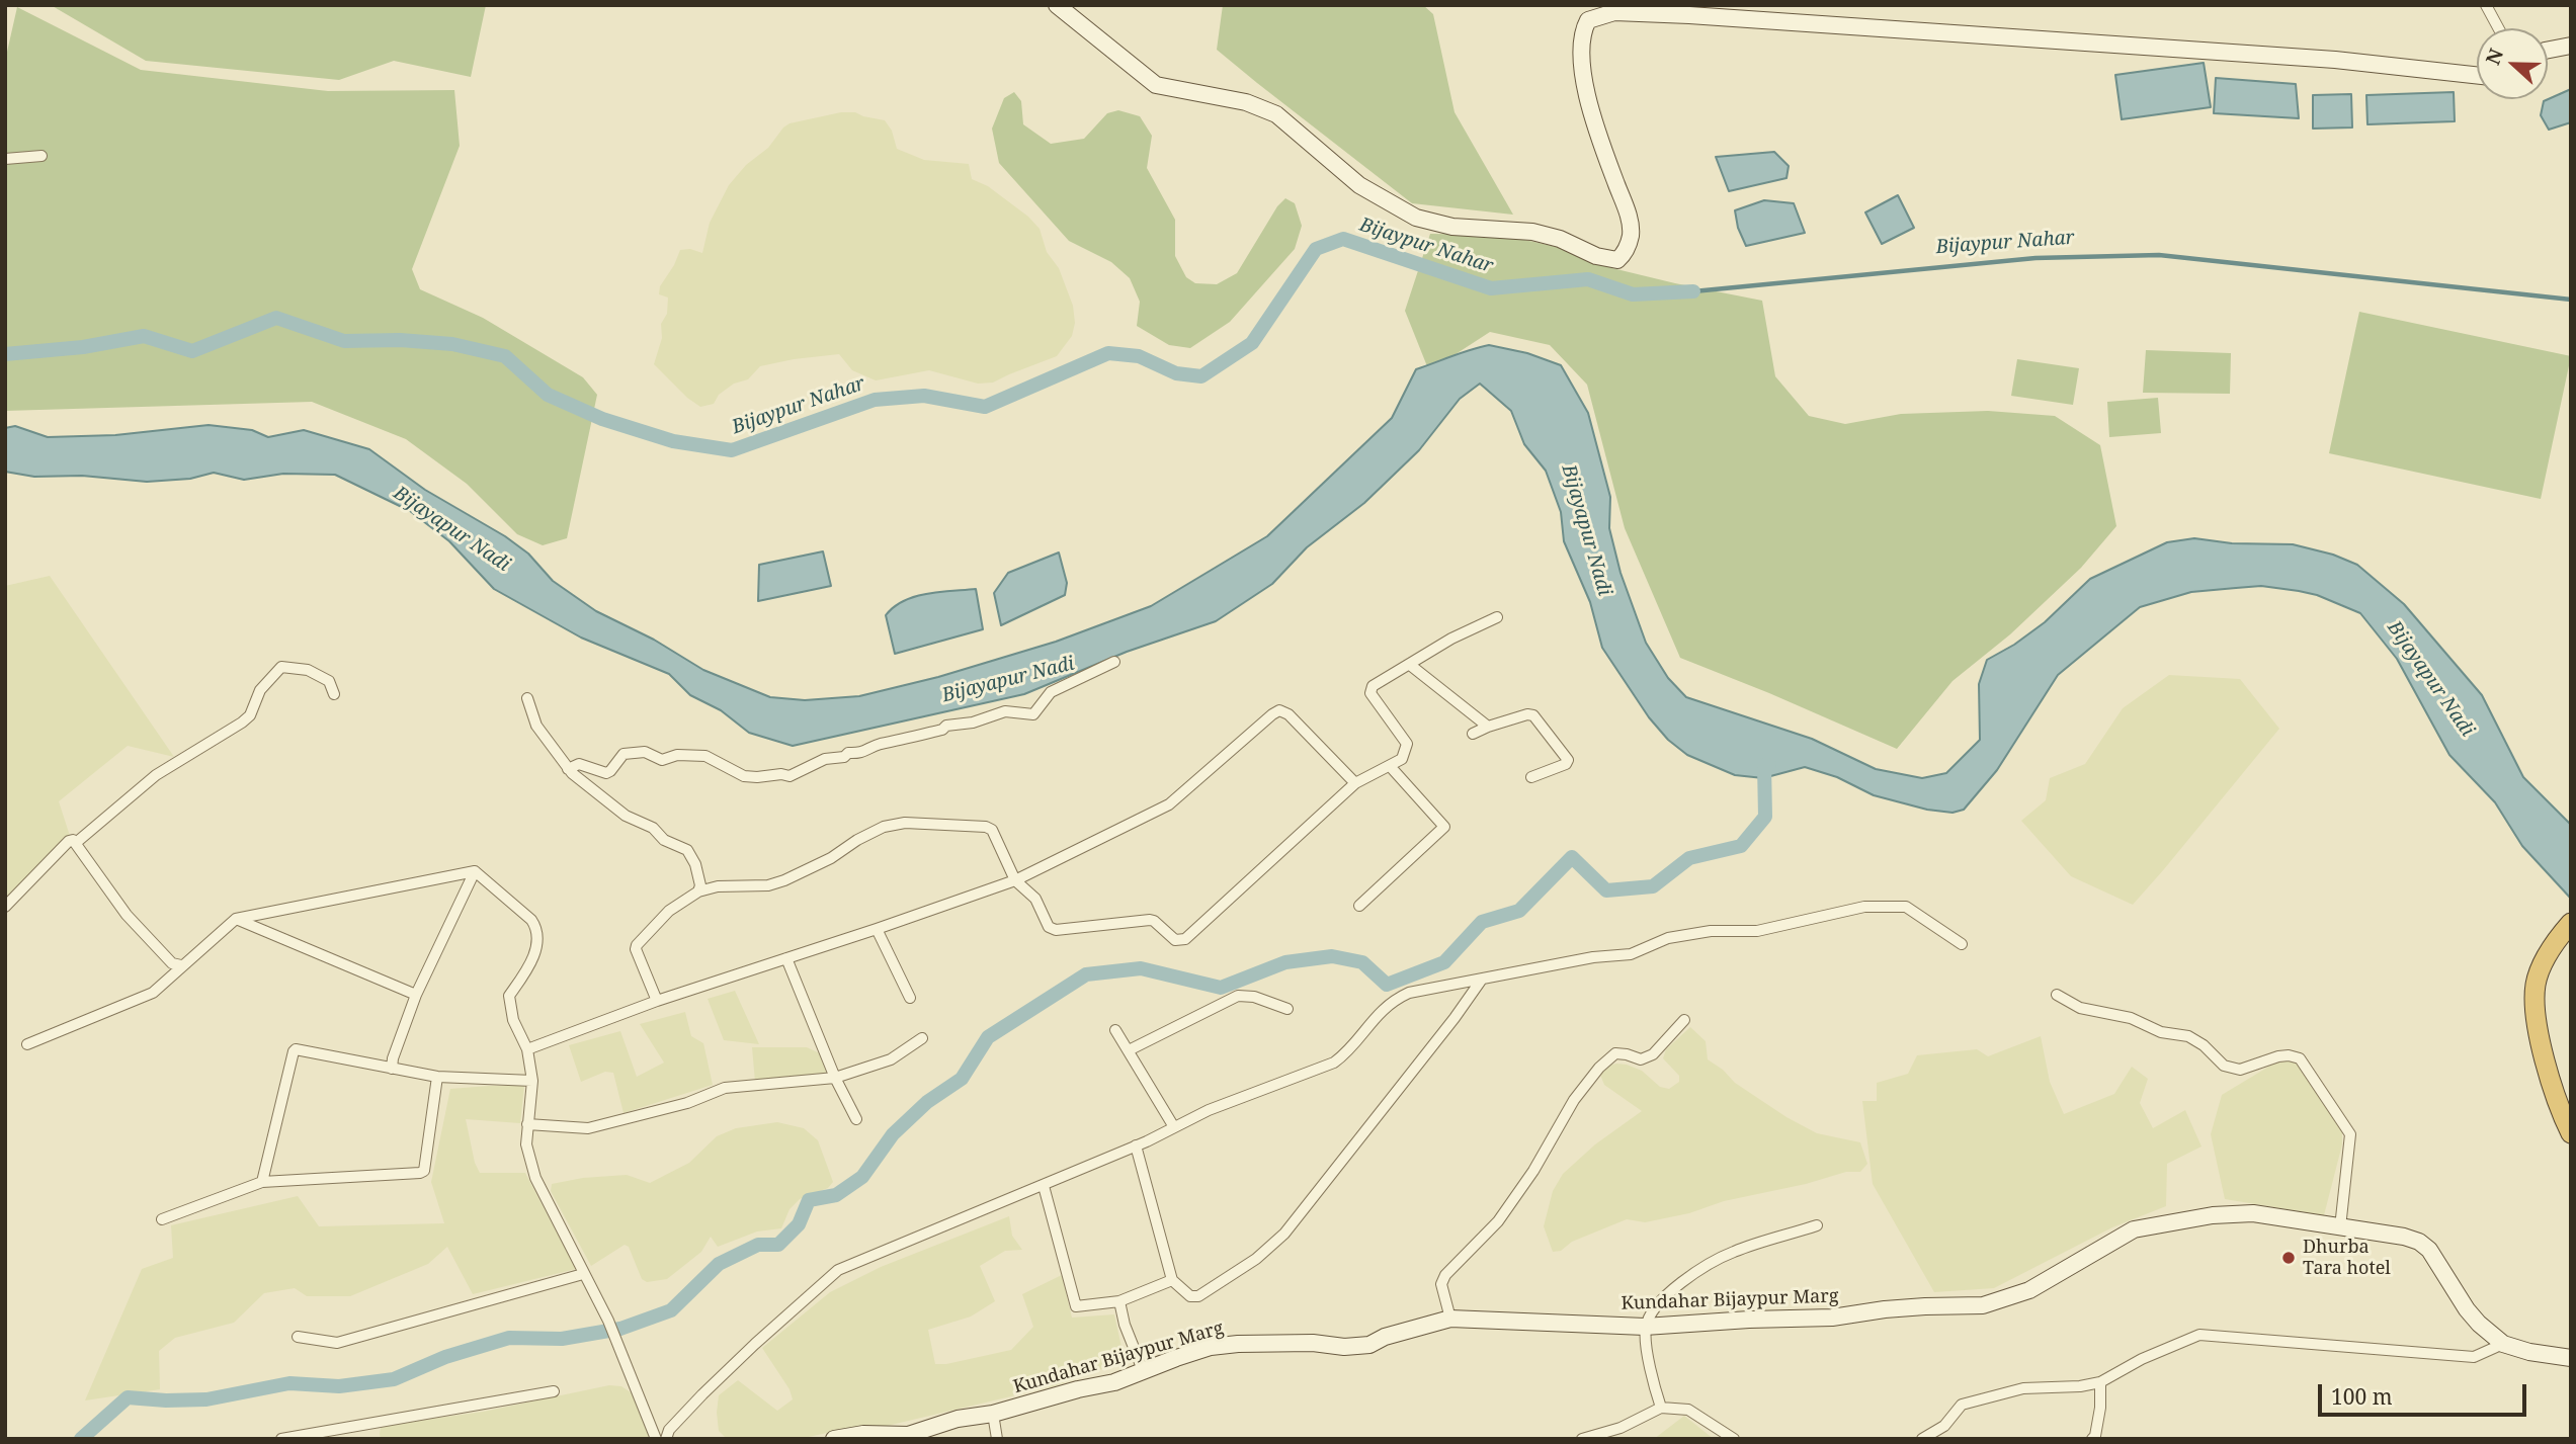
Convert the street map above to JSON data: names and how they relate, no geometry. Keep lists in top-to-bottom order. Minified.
{"streets":{"main road":["Kundahar Bijaypur Marg"]},"water":["Bijaypur Nahar","Bijayapur Nadi"],"places":["Dhurba Tara hotel"],"scale_bar":"100 m","north":"left"}
